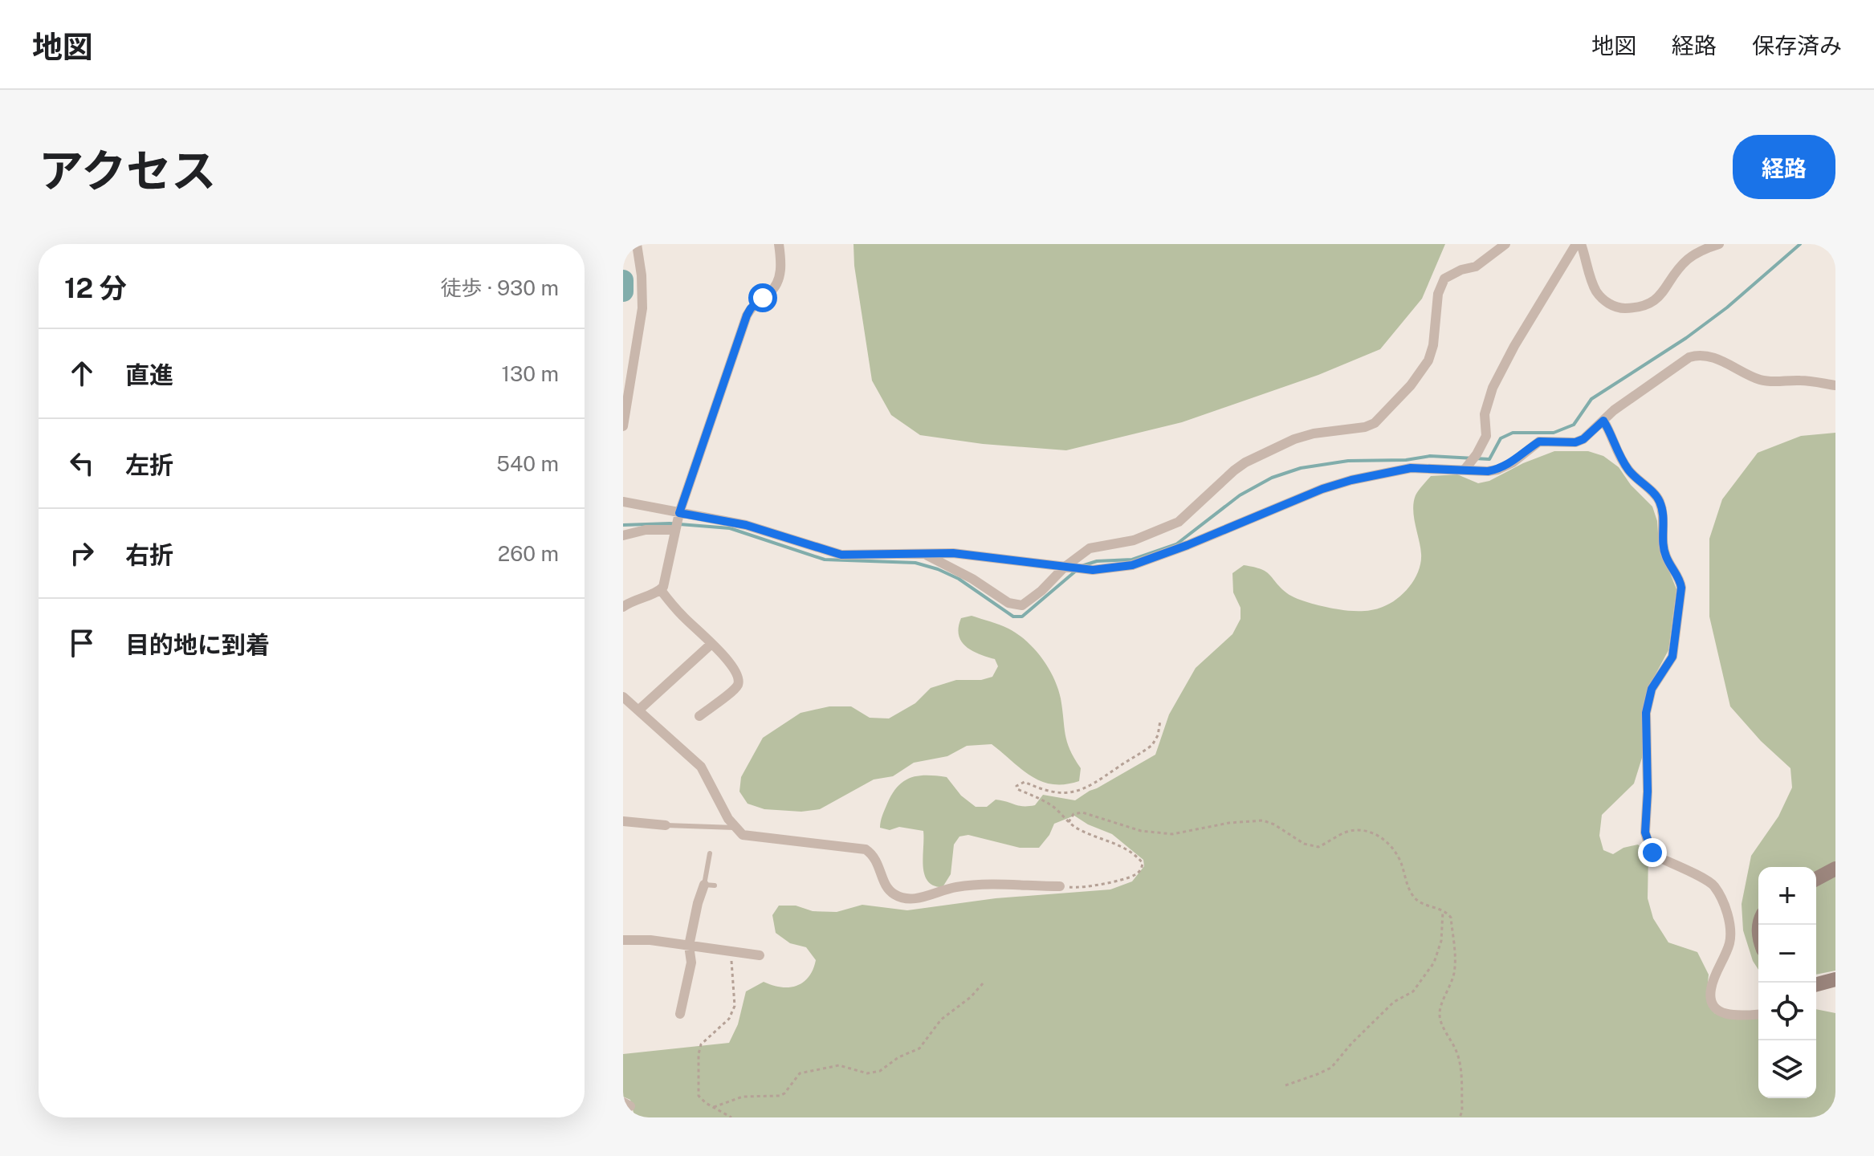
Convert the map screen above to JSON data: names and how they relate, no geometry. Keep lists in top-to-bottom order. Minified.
{"page":{"header":"地図","nav":["地図","経路","保存済み"],"title":"アクセス","buttons":"経路","heading":["12 分","徒歩 · 930 m"],"list":[["直進","130 m"],["左折","540 m"],["右折","260 m"],"目的地に到着"],"map_buttons":["+","−"]}}
